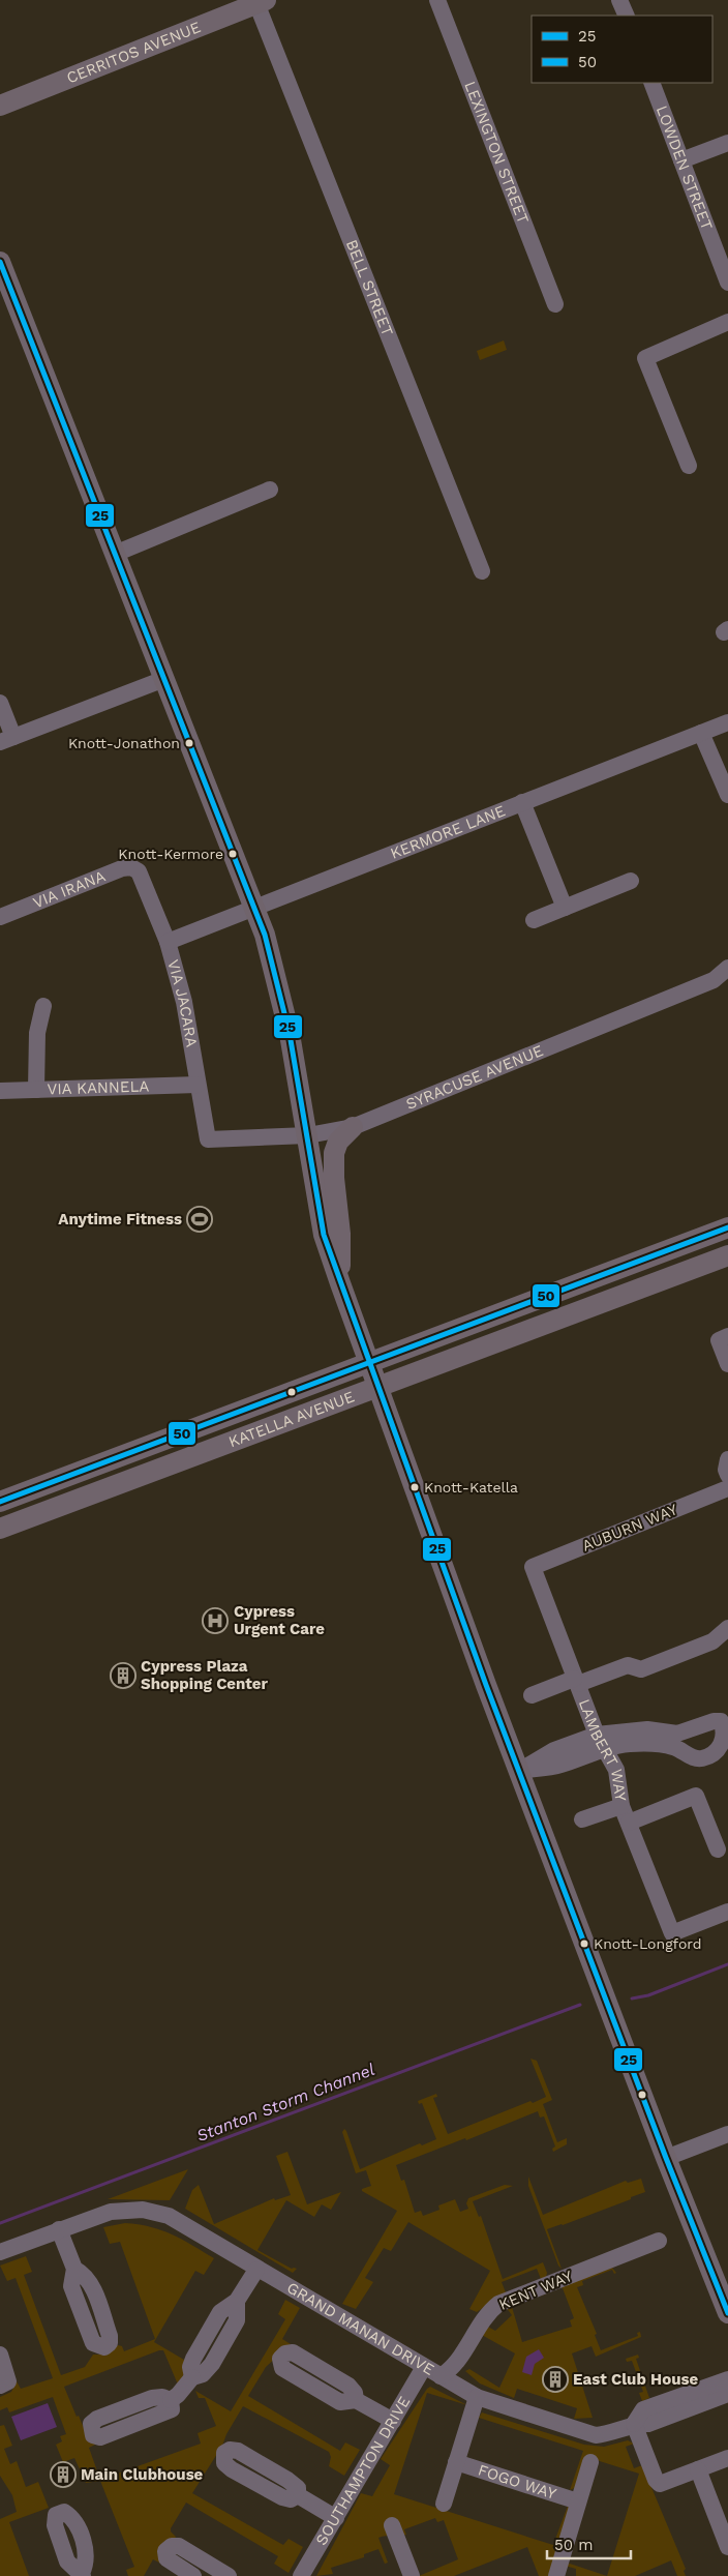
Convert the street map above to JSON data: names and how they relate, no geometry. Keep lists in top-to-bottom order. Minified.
{"streets":{"main road":["CERRITOS AVENUE","KATELLA AVENUE"],"street":["LEXINGTON STREET","LOWDEN STREET","BELL STREET","KERMORE LANE","VIA IRANA","VIA JACARA","SYRACUSE AVENUE","VIA KANNELA","AUBURN WAY","LAMBERT WAY","KENT WAY","GRAND MANAN DRIVE","SOUTHAMPTON DRIVE","FOGO WAY"]},"crossings":[["CERRITOS AVENUE","BELL STREET"],["KERMORE LANE","VIA JACARA"],["VIA IRANA","VIA JACARA"],["VIA JACARA","SYRACUSE AVENUE"],["VIA JACARA","VIA KANNELA"],["AUBURN WAY","LAMBERT WAY"],["KENT WAY","GRAND MANAN DRIVE"],["GRAND MANAN DRIVE","SOUTHAMPTON DRIVE"]],"water":["Stanton Storm Channel"],"places":{"other":["Knott-Jonathon","Knott-Kermore","Knott-Katella","Knott-Longford"],"sports":["Anytime Fitness"],"hospital":["Cypress Urgent Care"],"building":["Cypress Plaza Shopping Center","East Club House","Main Clubhouse"]},"lines":["transit line 25","transit line 50"],"legend":["25","50"],"scale_bar":"50 m"}
